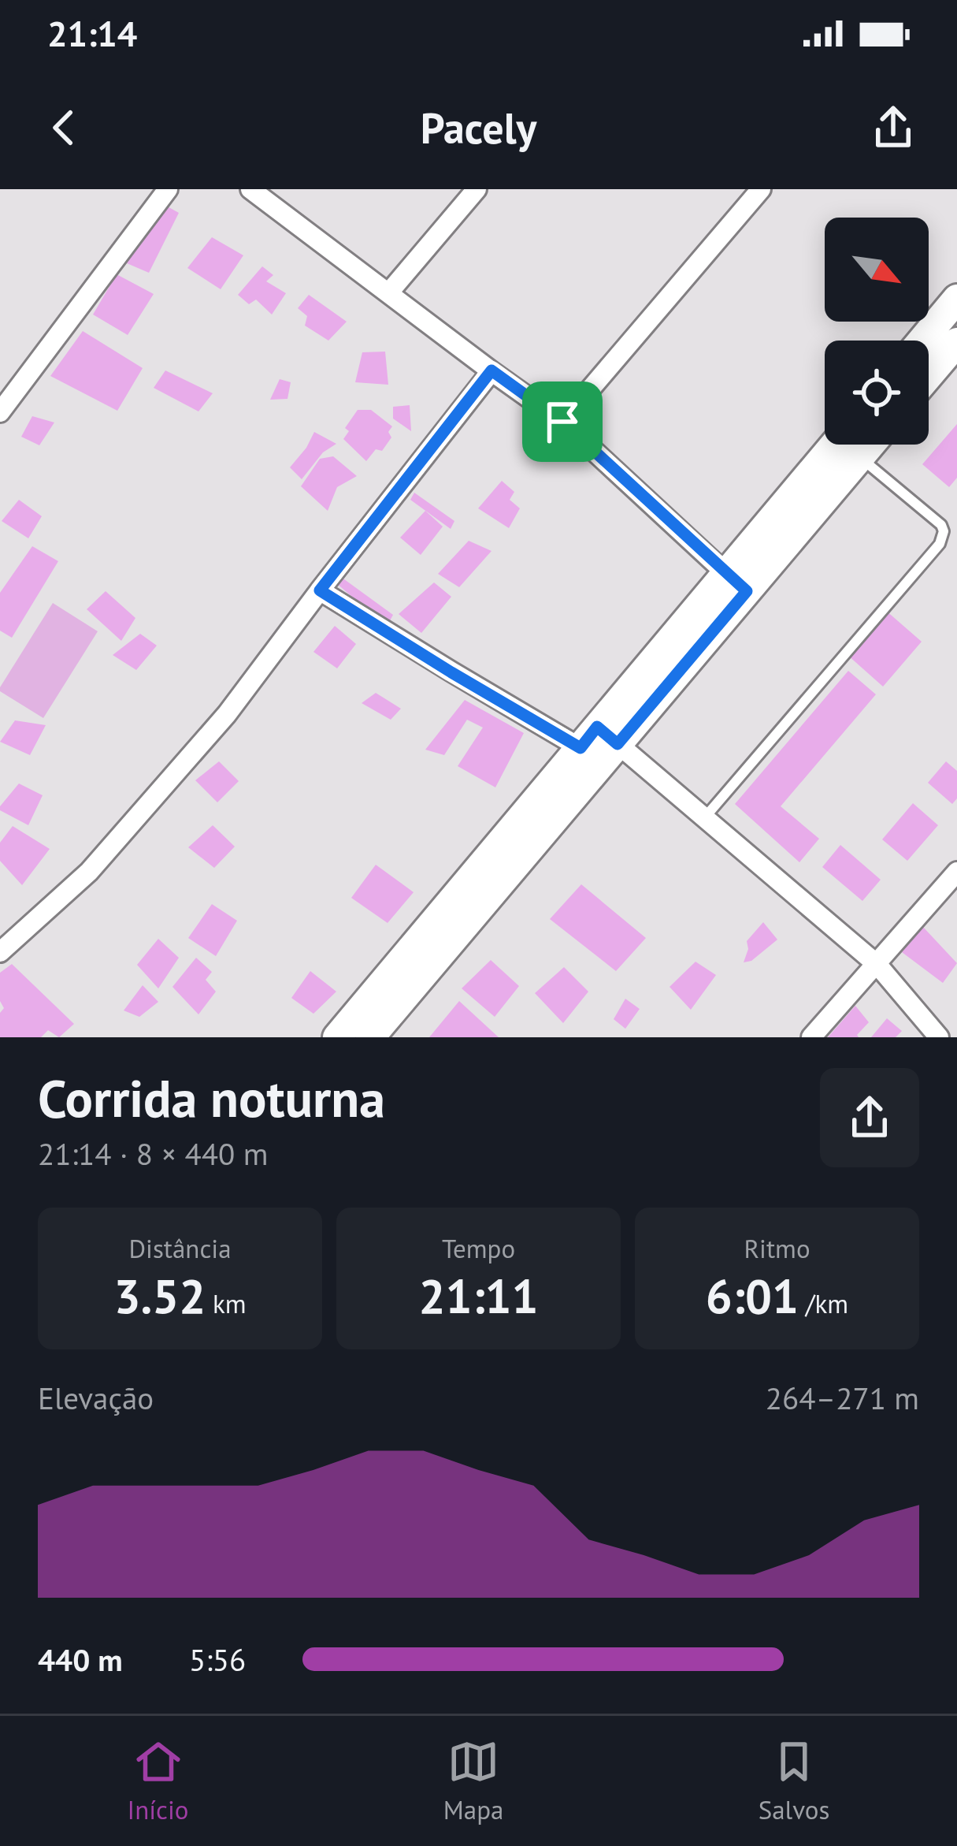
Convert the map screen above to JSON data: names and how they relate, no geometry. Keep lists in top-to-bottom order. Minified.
{"north":"bottom right","page":{"status":"21:14","header":"Pacely","heading":["Corrida noturna","21:14 · 8 × 440 m"],"stats":[["Distância","3.52 km"],["Tempo","21:11"],["Ritmo","6:01 /km"]],"chart":["Elevação","264–271 m"],"list":[{"name":"440 m","note":"5:56"}],"tabs":["Início","Mapa","Salvos"]}}
